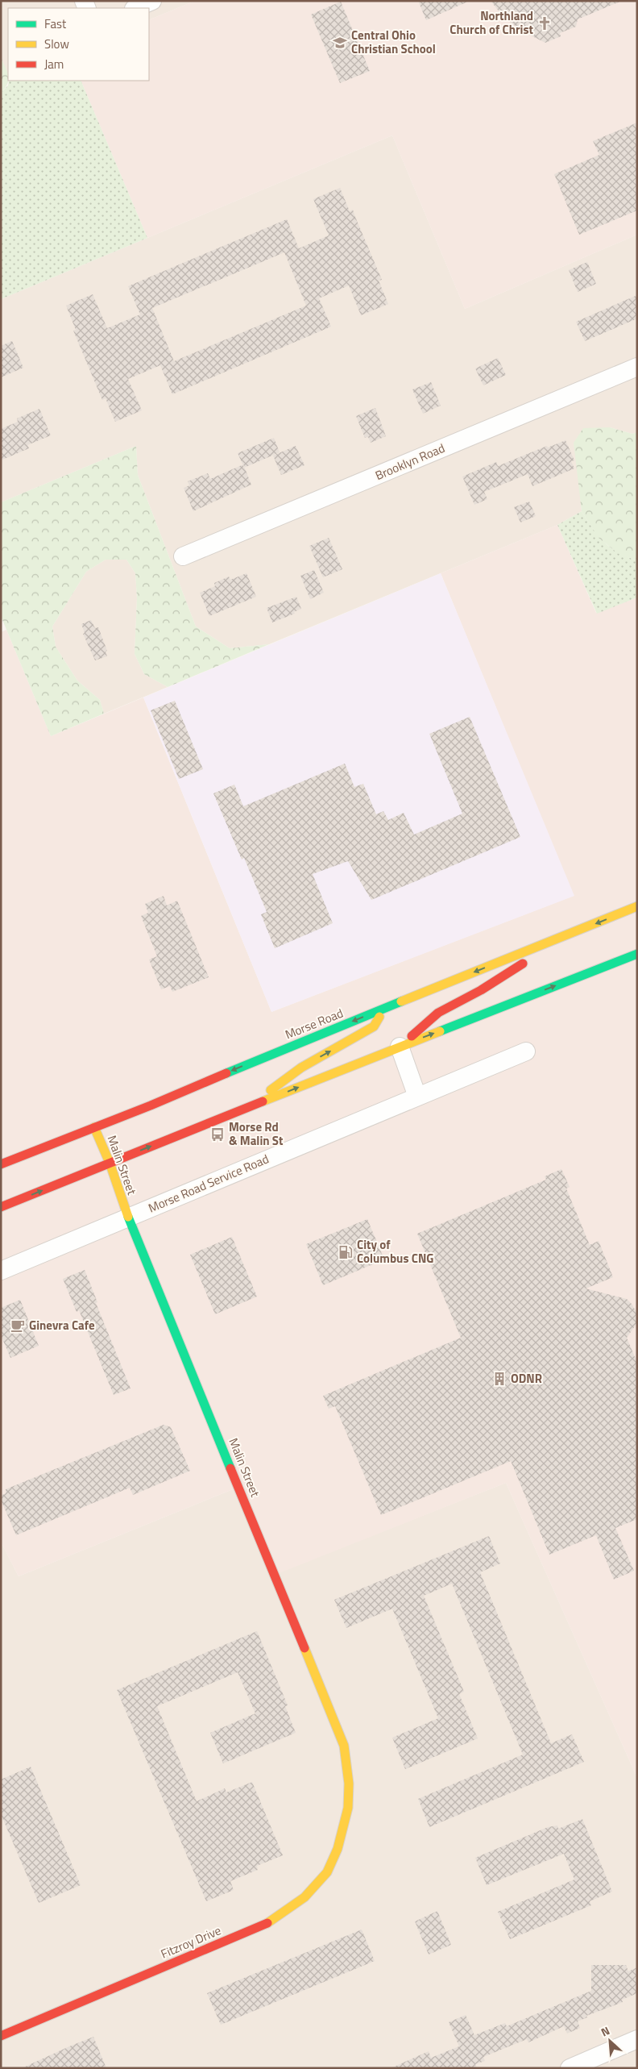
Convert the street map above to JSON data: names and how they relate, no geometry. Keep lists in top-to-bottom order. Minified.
{"streets":{"main road":["Morse Road","Malin Street","Fitzroy Drive"],"street":["Brooklyn Road","Morse Road Service Road"]},"crossings":[["Morse Road","Malin Street"],["Malin Street","Morse Road Service Road"],["Malin Street","Fitzroy Drive"]],"places":{"church":["Northland Church of Christ"],"school or university":["Central Ohio Christian School"],"bus stop":["Morse Rd & Malin St"],"fuel station":["City of Columbus CNG"],"cafe":["Ginevra Cafe"],"building":["ODNR"]},"legend":["Fast","Slow","Jam"],"north":"top left"}
